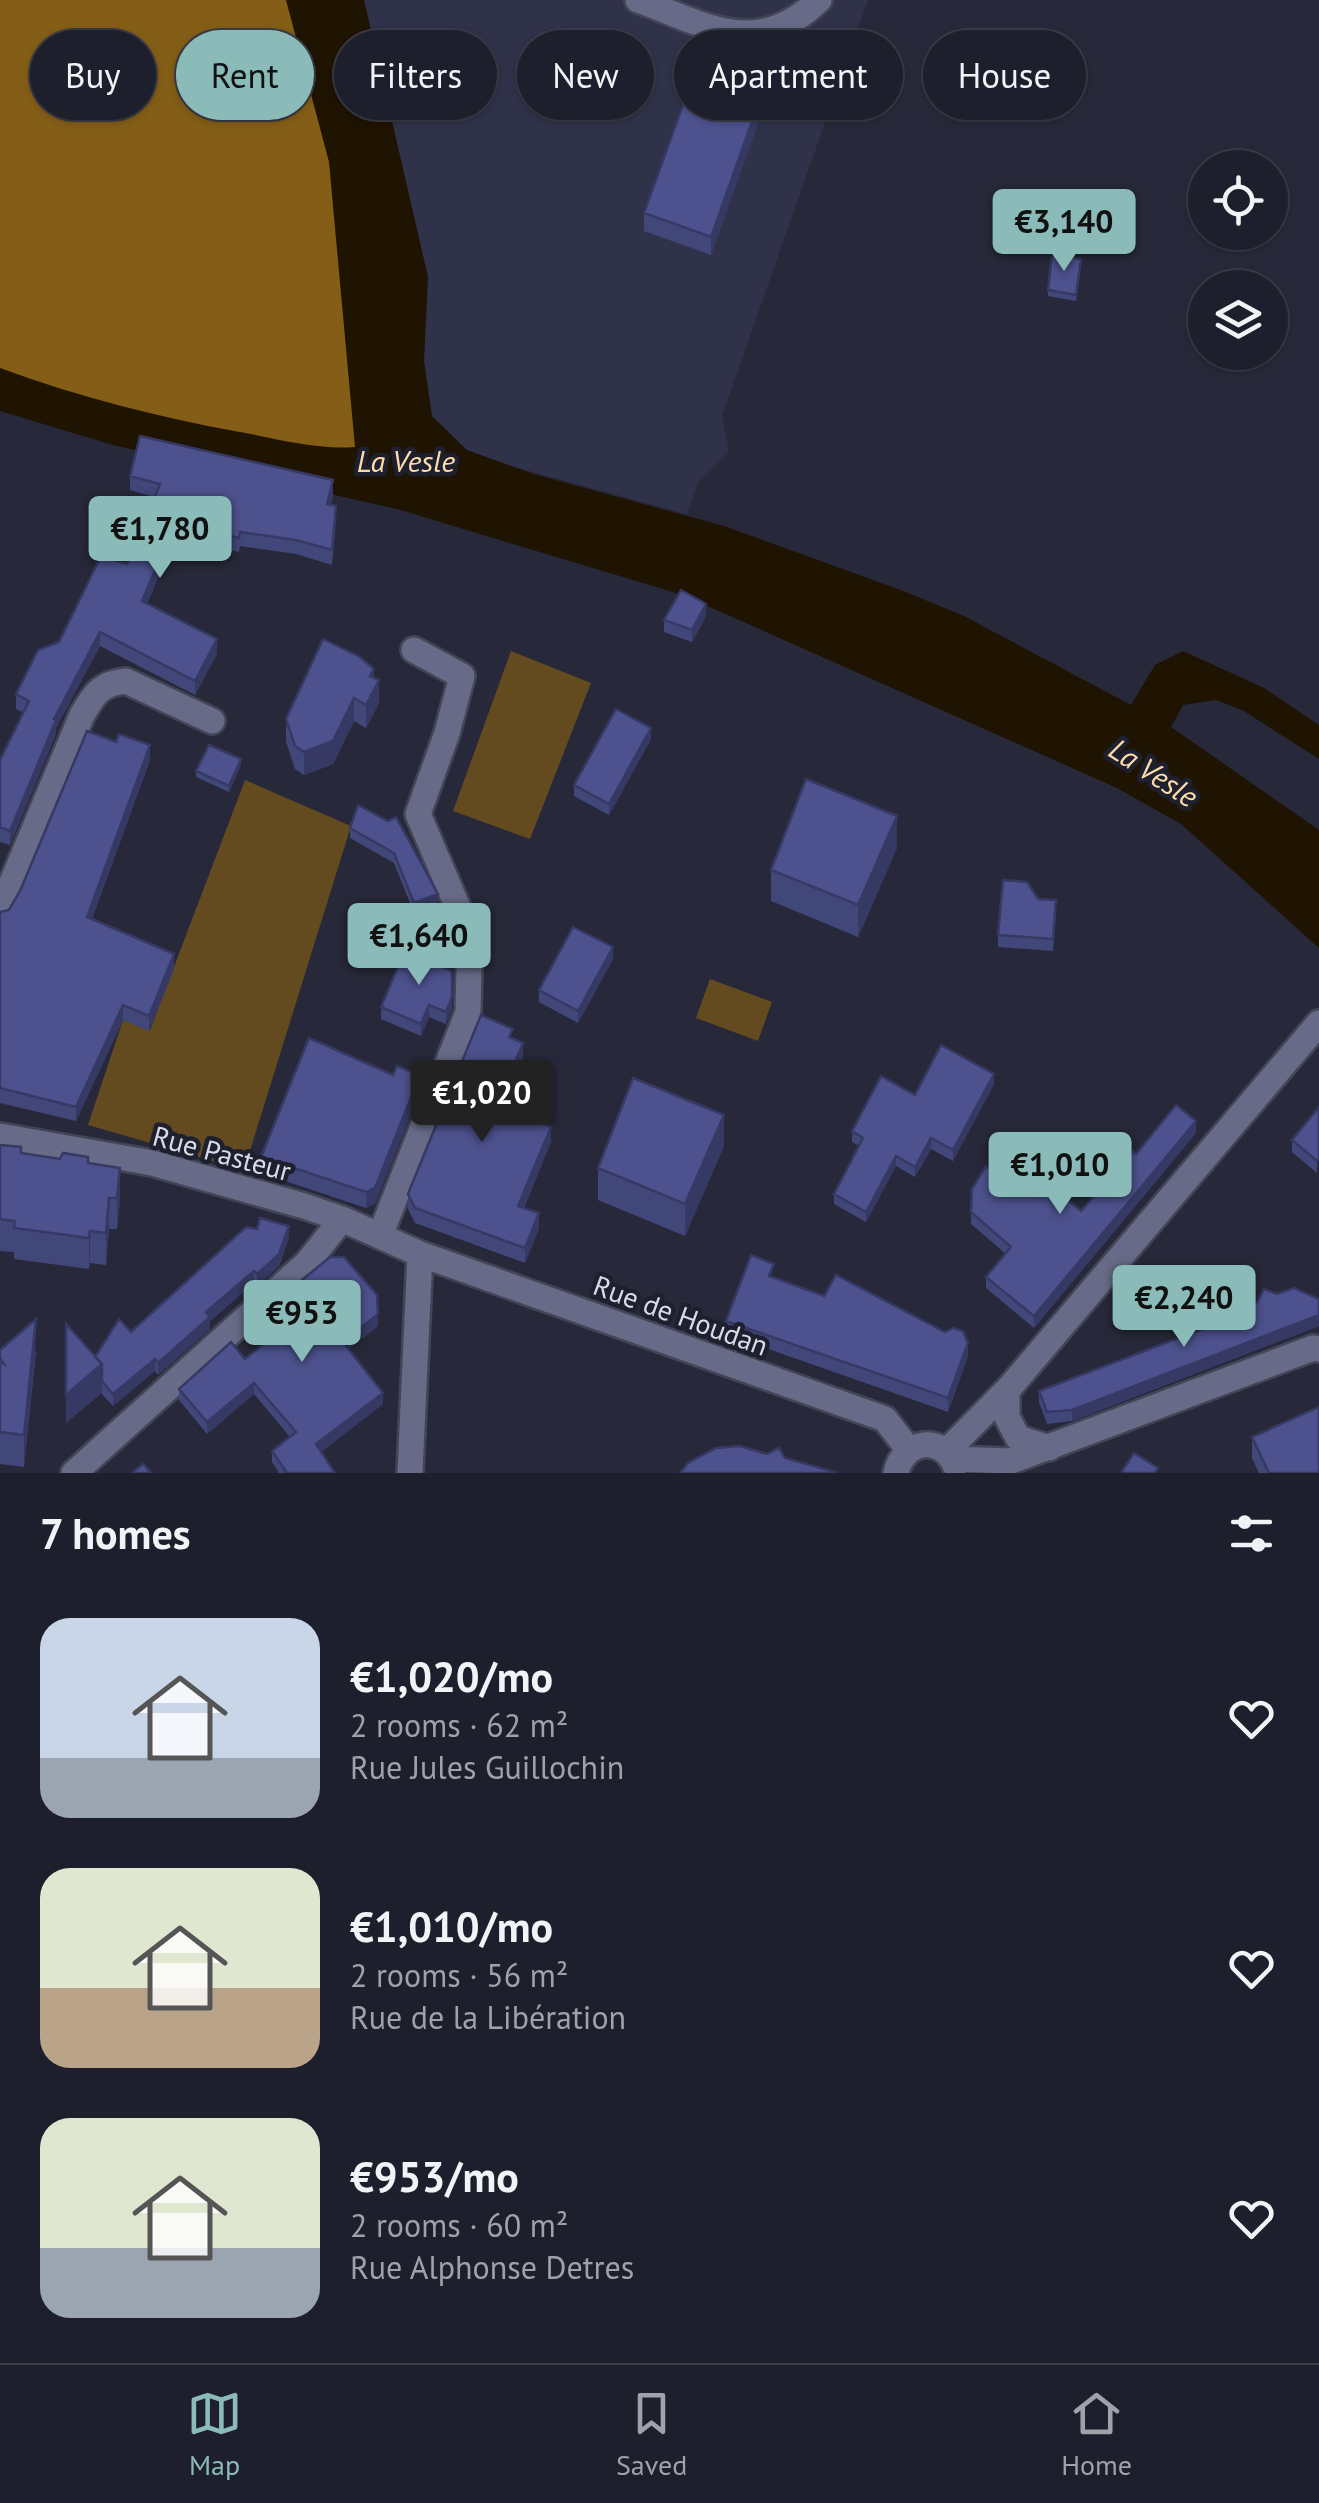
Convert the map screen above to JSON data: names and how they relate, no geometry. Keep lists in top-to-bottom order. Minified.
{"streets":{"street":["Rue Pasteur","Rue de Houdan"]},"crossings":[["Rue Pasteur","Rue de Houdan"]],"water":["La Vesle"],"page":{"chip":["Buy","Rent","Filters","New","Apartment","House"],"price":["€3,140","€1,780","€1,640","€1,020","€1,010","€2,240","€953"],"heading":"7 homes","list":[{"name":"€1,020/mo","note":"2 rooms · 62 m² · Rue Jules Guillochin"},{"name":"€1,010/mo","note":"2 rooms · 56 m² · Rue de la Libération"},{"name":"€953/mo","note":"2 rooms · 60 m² · Rue Alphonse Detres"}],"tabs":["Map","Saved","Home"]}}
